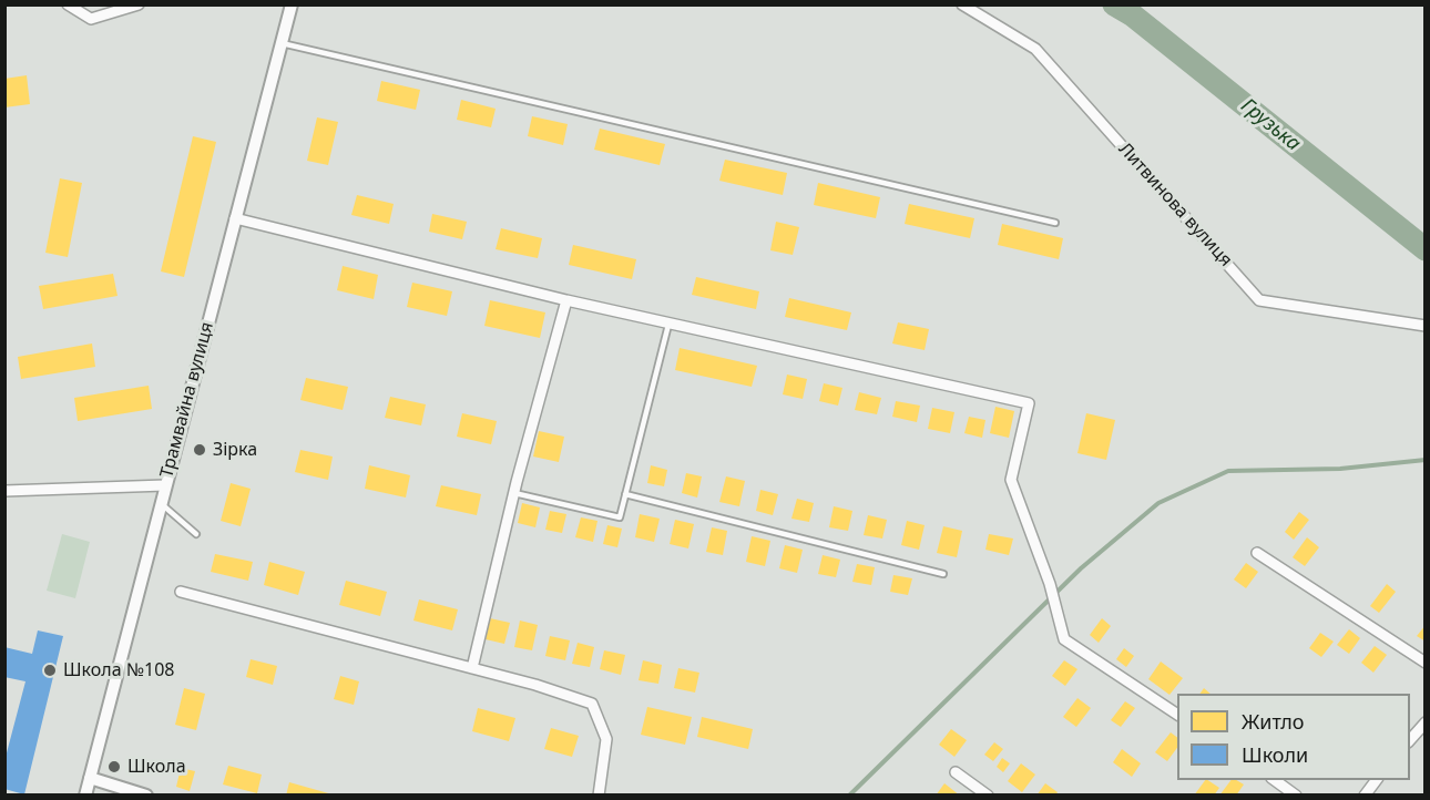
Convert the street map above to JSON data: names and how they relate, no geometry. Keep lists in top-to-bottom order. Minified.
{"streets":{"street":["Литвинова вулиця","Трамвайна вулиця"]},"water":["Грузька"],"places":["Зірка","Школа №108","Школа"],"legend":["Житло","Школи"]}
